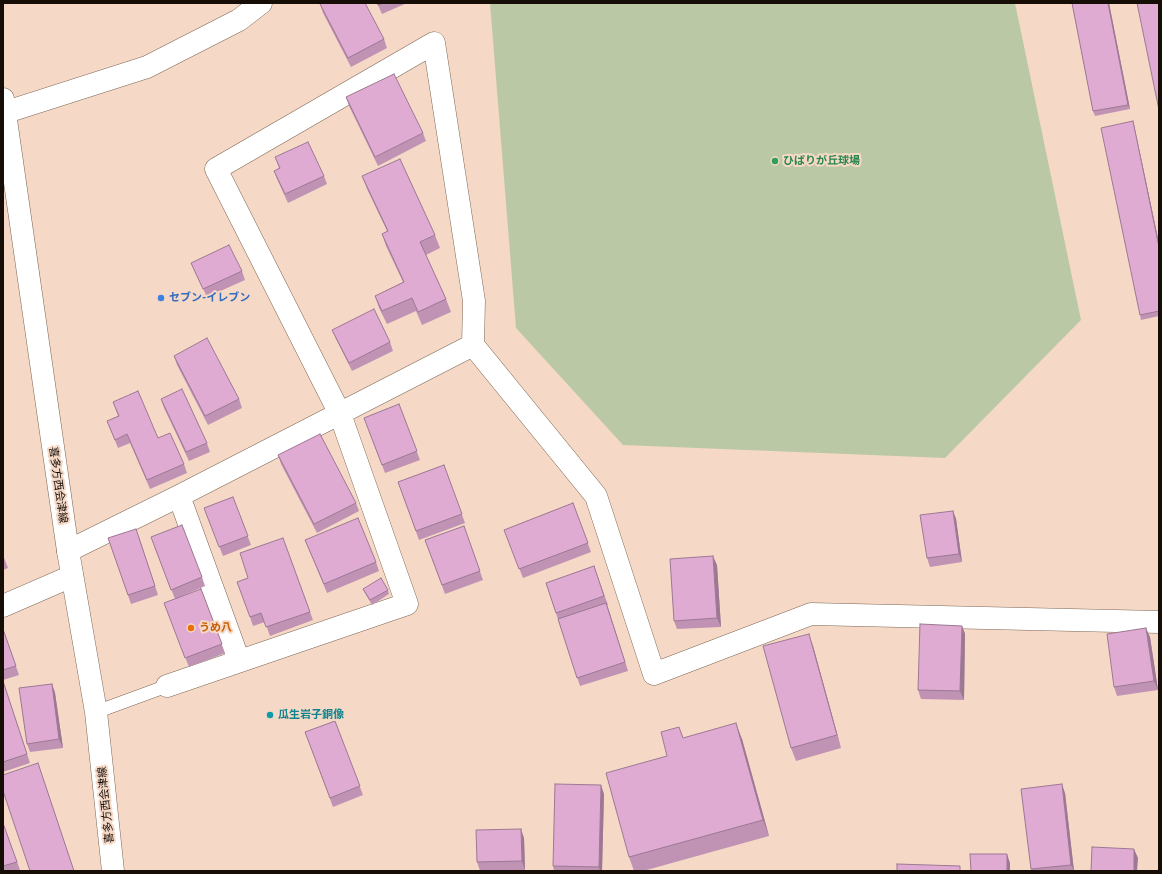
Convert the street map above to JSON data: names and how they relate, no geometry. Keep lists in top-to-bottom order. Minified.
{"streets":{"street":["喜多方西会津線"]},"places":["ひばりが丘球場","セブン-イレブン","うめ八","瓜生岩子銅像"]}
